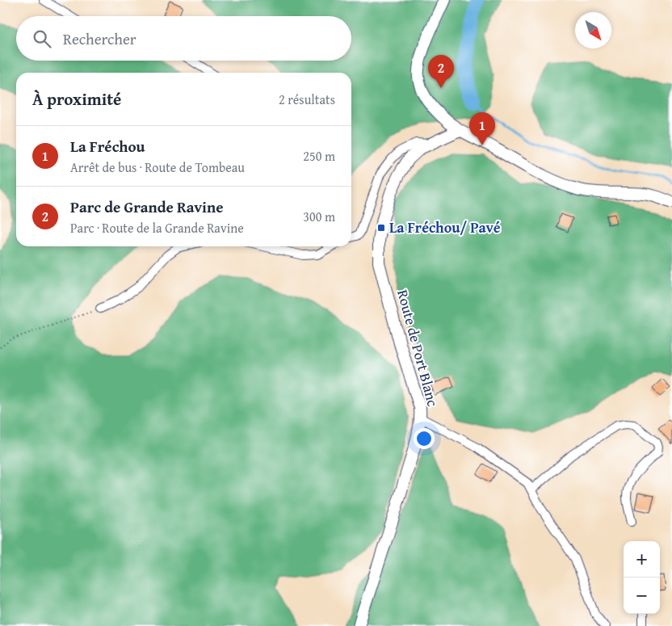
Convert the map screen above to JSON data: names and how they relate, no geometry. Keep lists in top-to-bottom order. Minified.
{"streets":{"street":["Route de Port Blanc"]},"places":{"transit":["La Fréchou/ Pavé"]},"north":"bottom right","page":{"search":"Rechercher","pins":["2","1"],"heading":["À proximité","2 résultats"],"list":[{"mark":"1","name":"La Fréchou","note":"Arrêt de bus · Route de Tombeau","value":"250 m"},{"mark":"2","name":"Parc de Grande Ravine","note":"Parc · Route de la Grande Ravine","value":"300 m"}],"map_buttons":["+","−"]}}
